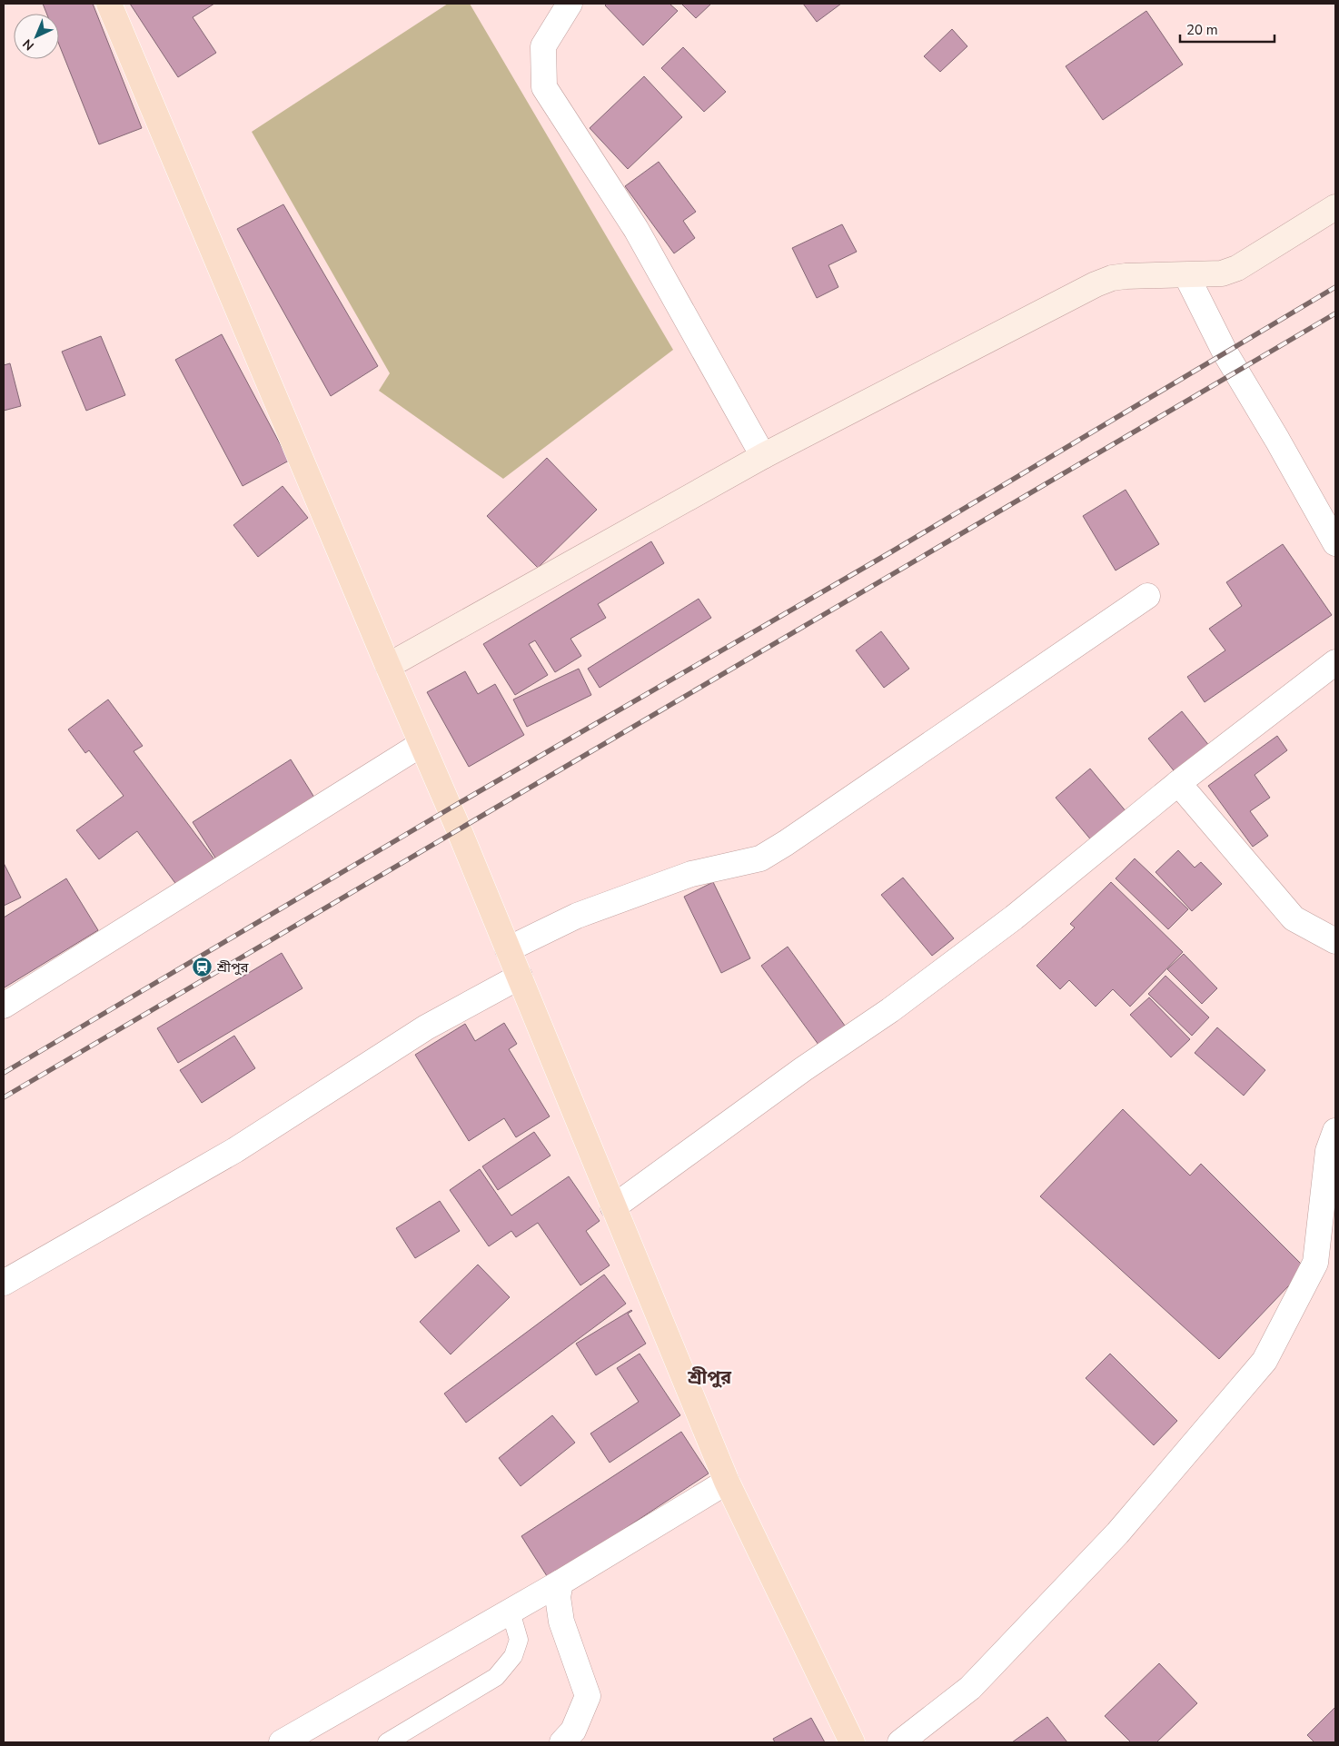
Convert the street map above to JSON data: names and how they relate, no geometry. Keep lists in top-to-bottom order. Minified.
{"districts":["শ্রীপুর"],"places":{"station":["শ্রীপুর"]},"scale_bar":"20 m","north":"bottom left"}
